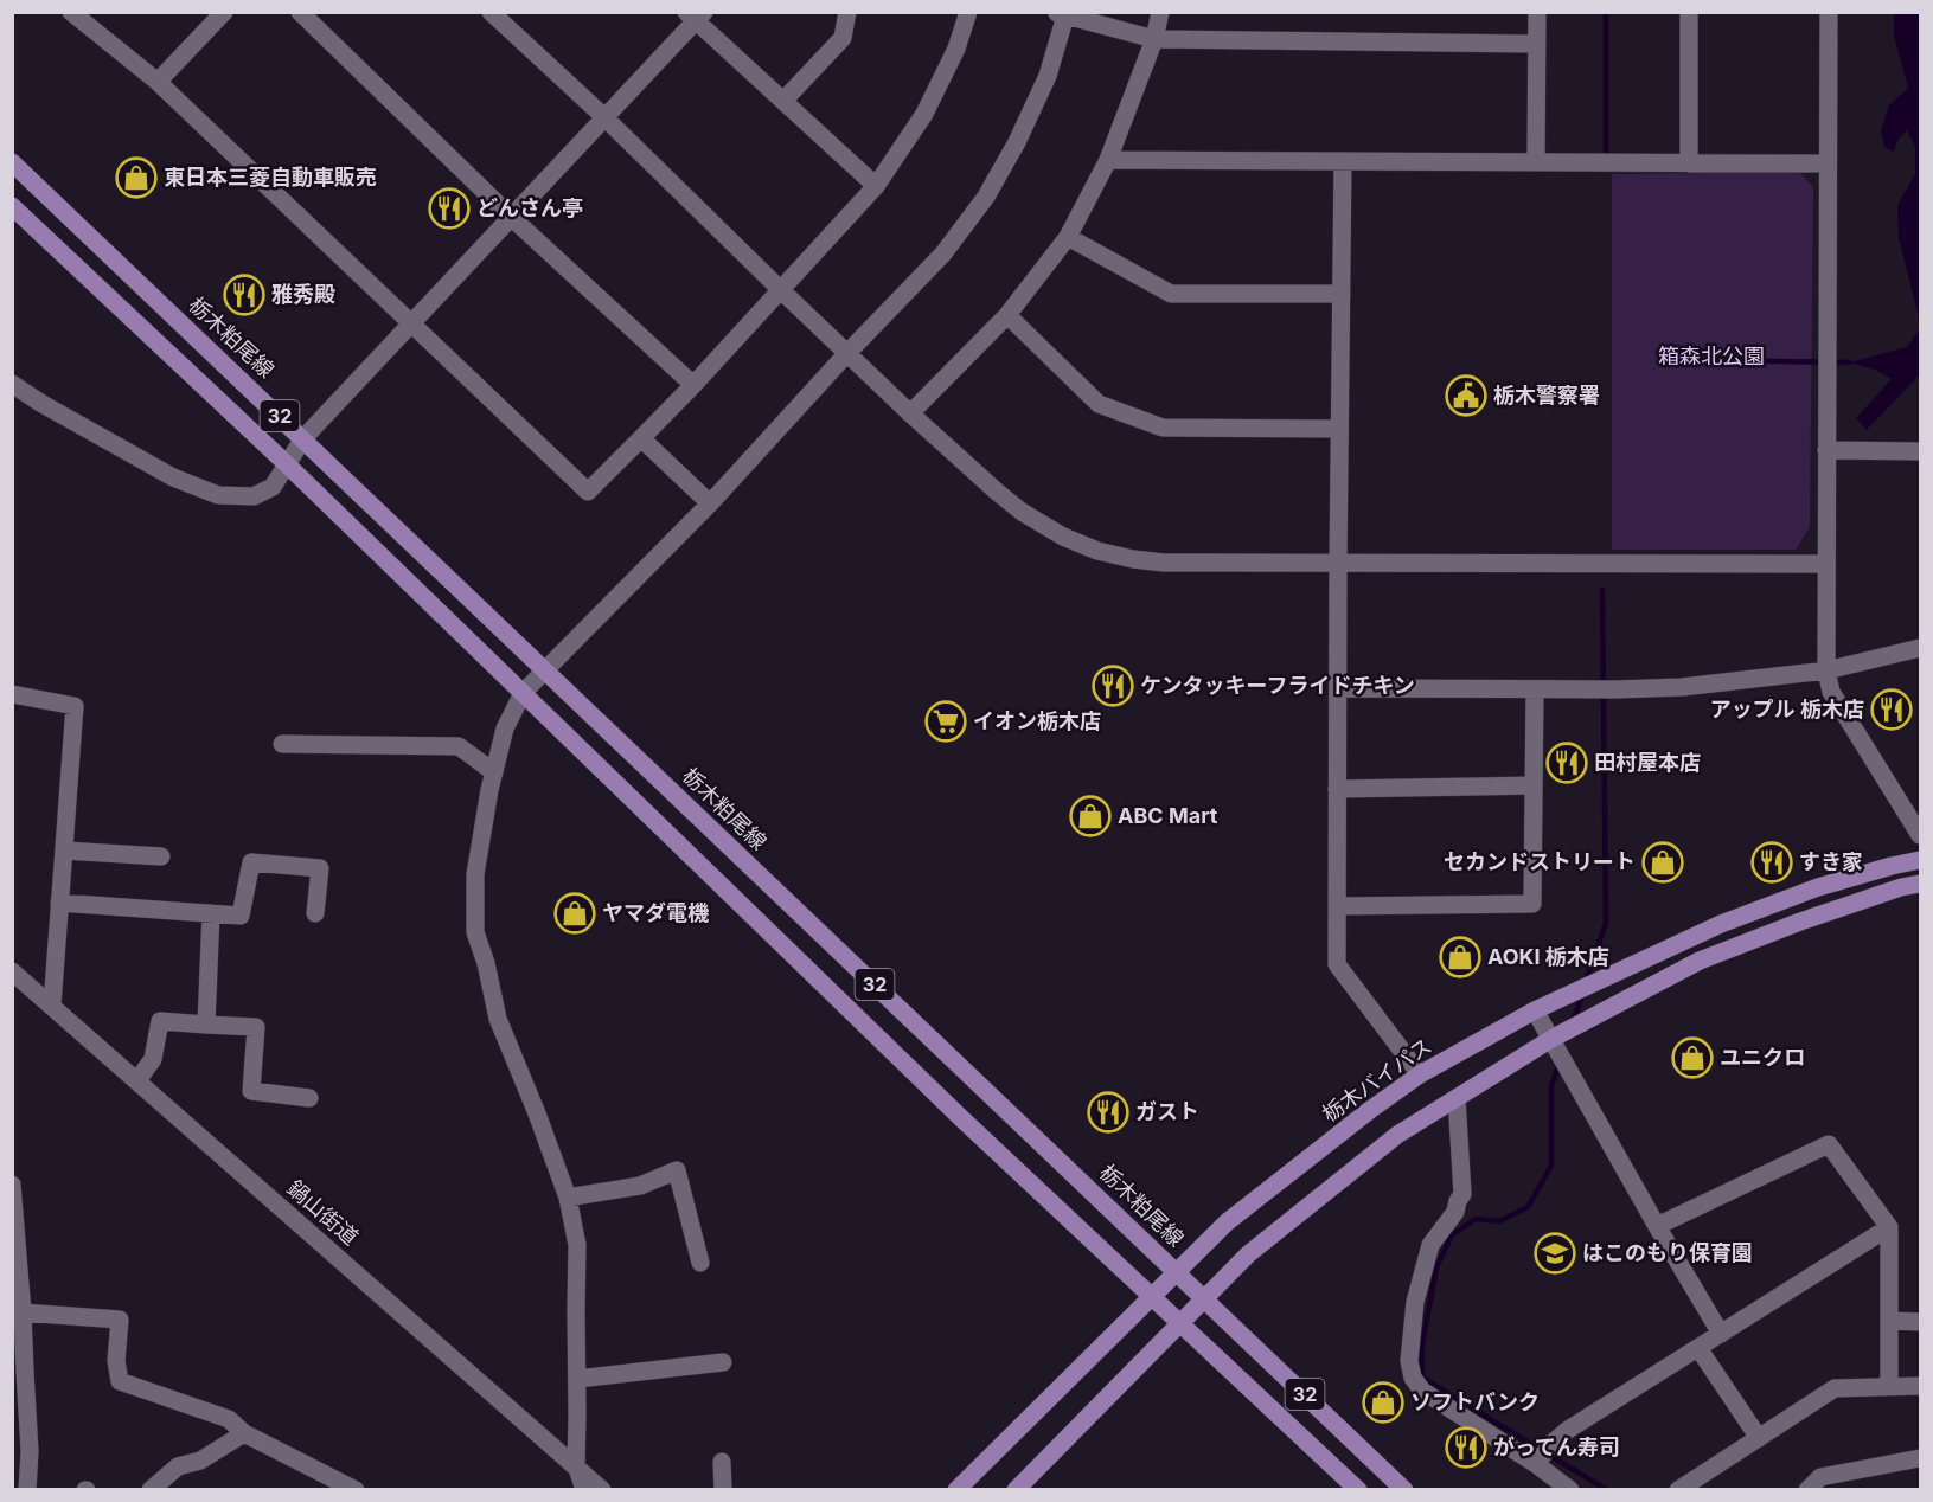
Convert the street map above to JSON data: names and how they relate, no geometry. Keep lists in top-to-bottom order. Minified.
{"streets":{"main road":["栃木粕尾線","32","栃木バイパス"],"street":["鍋山街道"]},"crossings":[["栃木粕尾線","栃木バイパス"],["32","栃木バイパス"]],"parks":["箱森北公園"],"places":{"shop":["東日本三菱自動車販売","ABC Mart","セカンドストリート","ヤマダ電機","AOKI 栃木店","ユニクロ","ソフトバンク"],"restaurant":["どんさん亭","雅秀殿","ケンタッキーフライドチキン","アップル 栃木店","田村屋本店","すき家","ガスト","がってん寿司"],"public building":["栃木警察署"],"supermarket":["イオン栃木店"],"school or university":["はこのもり保育園"]}}
